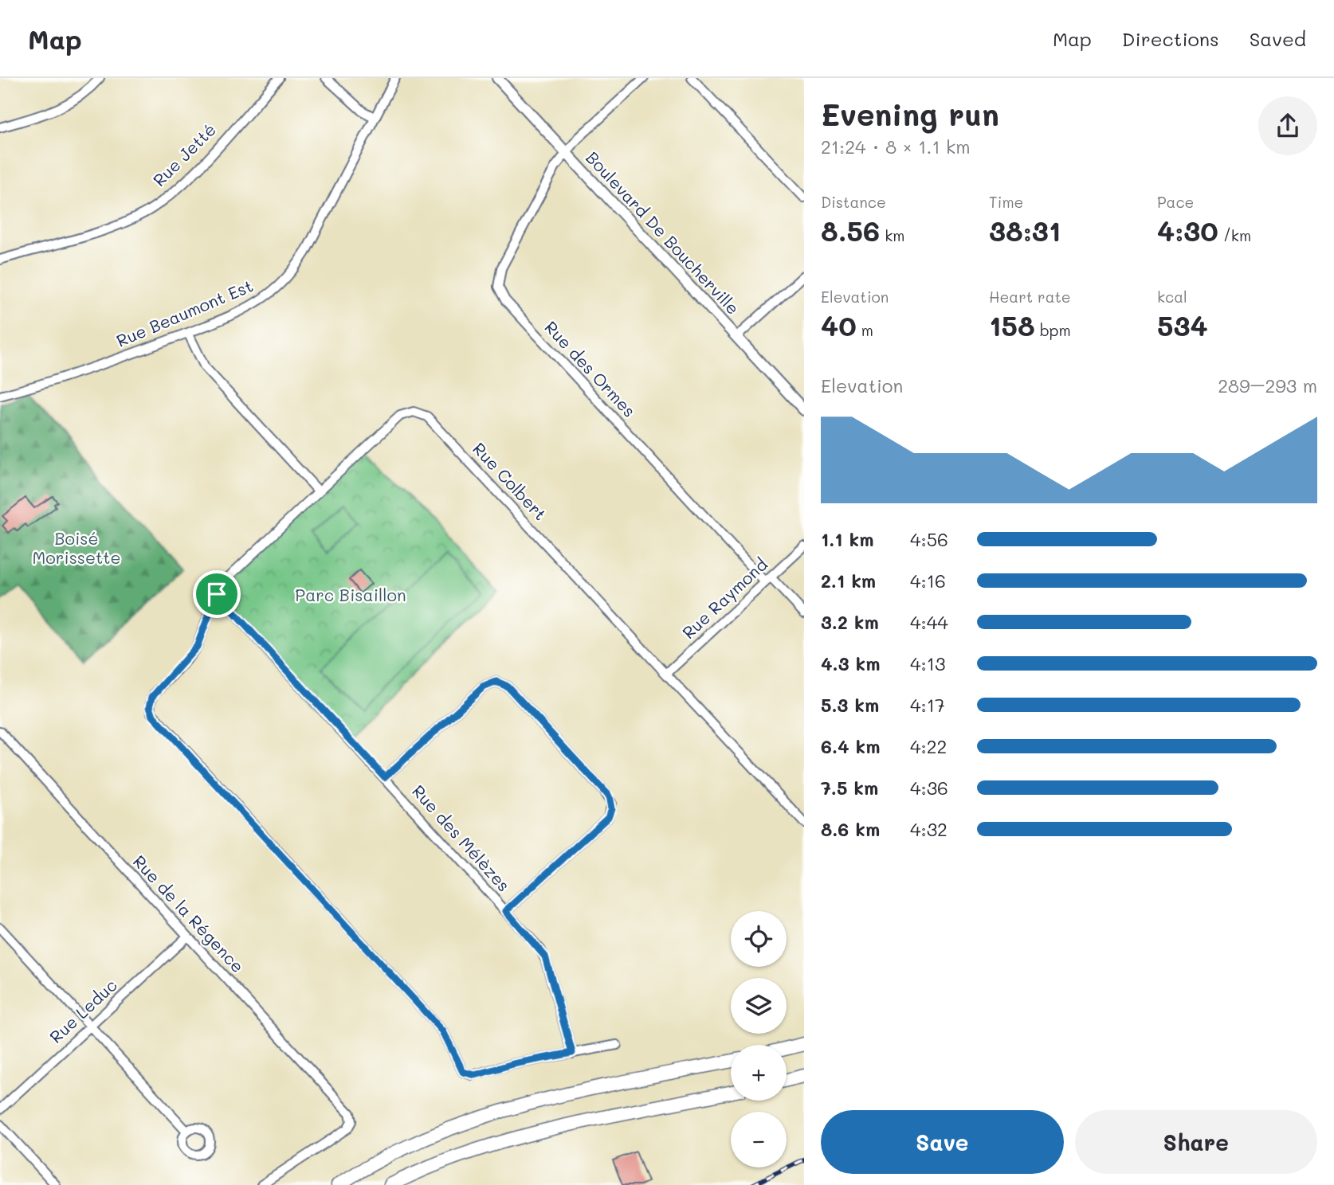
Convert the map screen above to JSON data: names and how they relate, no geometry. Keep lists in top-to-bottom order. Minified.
{"streets":{"street":["Rue Jetté","Boulevard De Boucherville","Rue Beaumont Est","Rue des Ormes","Rue Colbert","Rue Raymond","Rue des Mélèzes","Rue de la Régence","Rue Leduc"]},"crossings":[["Boulevard De Boucherville","Rue des Ormes"],["Rue des Ormes","Rue Raymond"],["Rue Colbert","Rue Raymond"],["Rue de la Régence","Rue Leduc"]],"parks":["Boisé Morissette","Parc Bisaillon"],"page":{"header":"Map","nav":["Map","Directions","Saved"],"heading":["Evening run","21:24 · 8 × 1.1 km"],"stats":[["Distance","8.56 km"],["Time","38:31"],["Pace","4:30 /km"],["Elevation","40 m"],["Heart rate","158 bpm"],["kcal","534"]],"chart":["Elevation","289–293 m"],"list":[{"name":"1.1 km","note":"4:56"},{"name":"2.1 km","note":"4:16"},{"name":"3.2 km","note":"4:44"},{"name":"4.3 km","note":"4:13"},{"name":"5.3 km","note":"4:17"},{"name":"6.4 km","note":"4:22"},{"name":"7.5 km","note":"4:36"},{"name":"8.6 km","note":"4:32"}],"map_buttons":["+","−"],"buttons":["Save","Share"]}}
